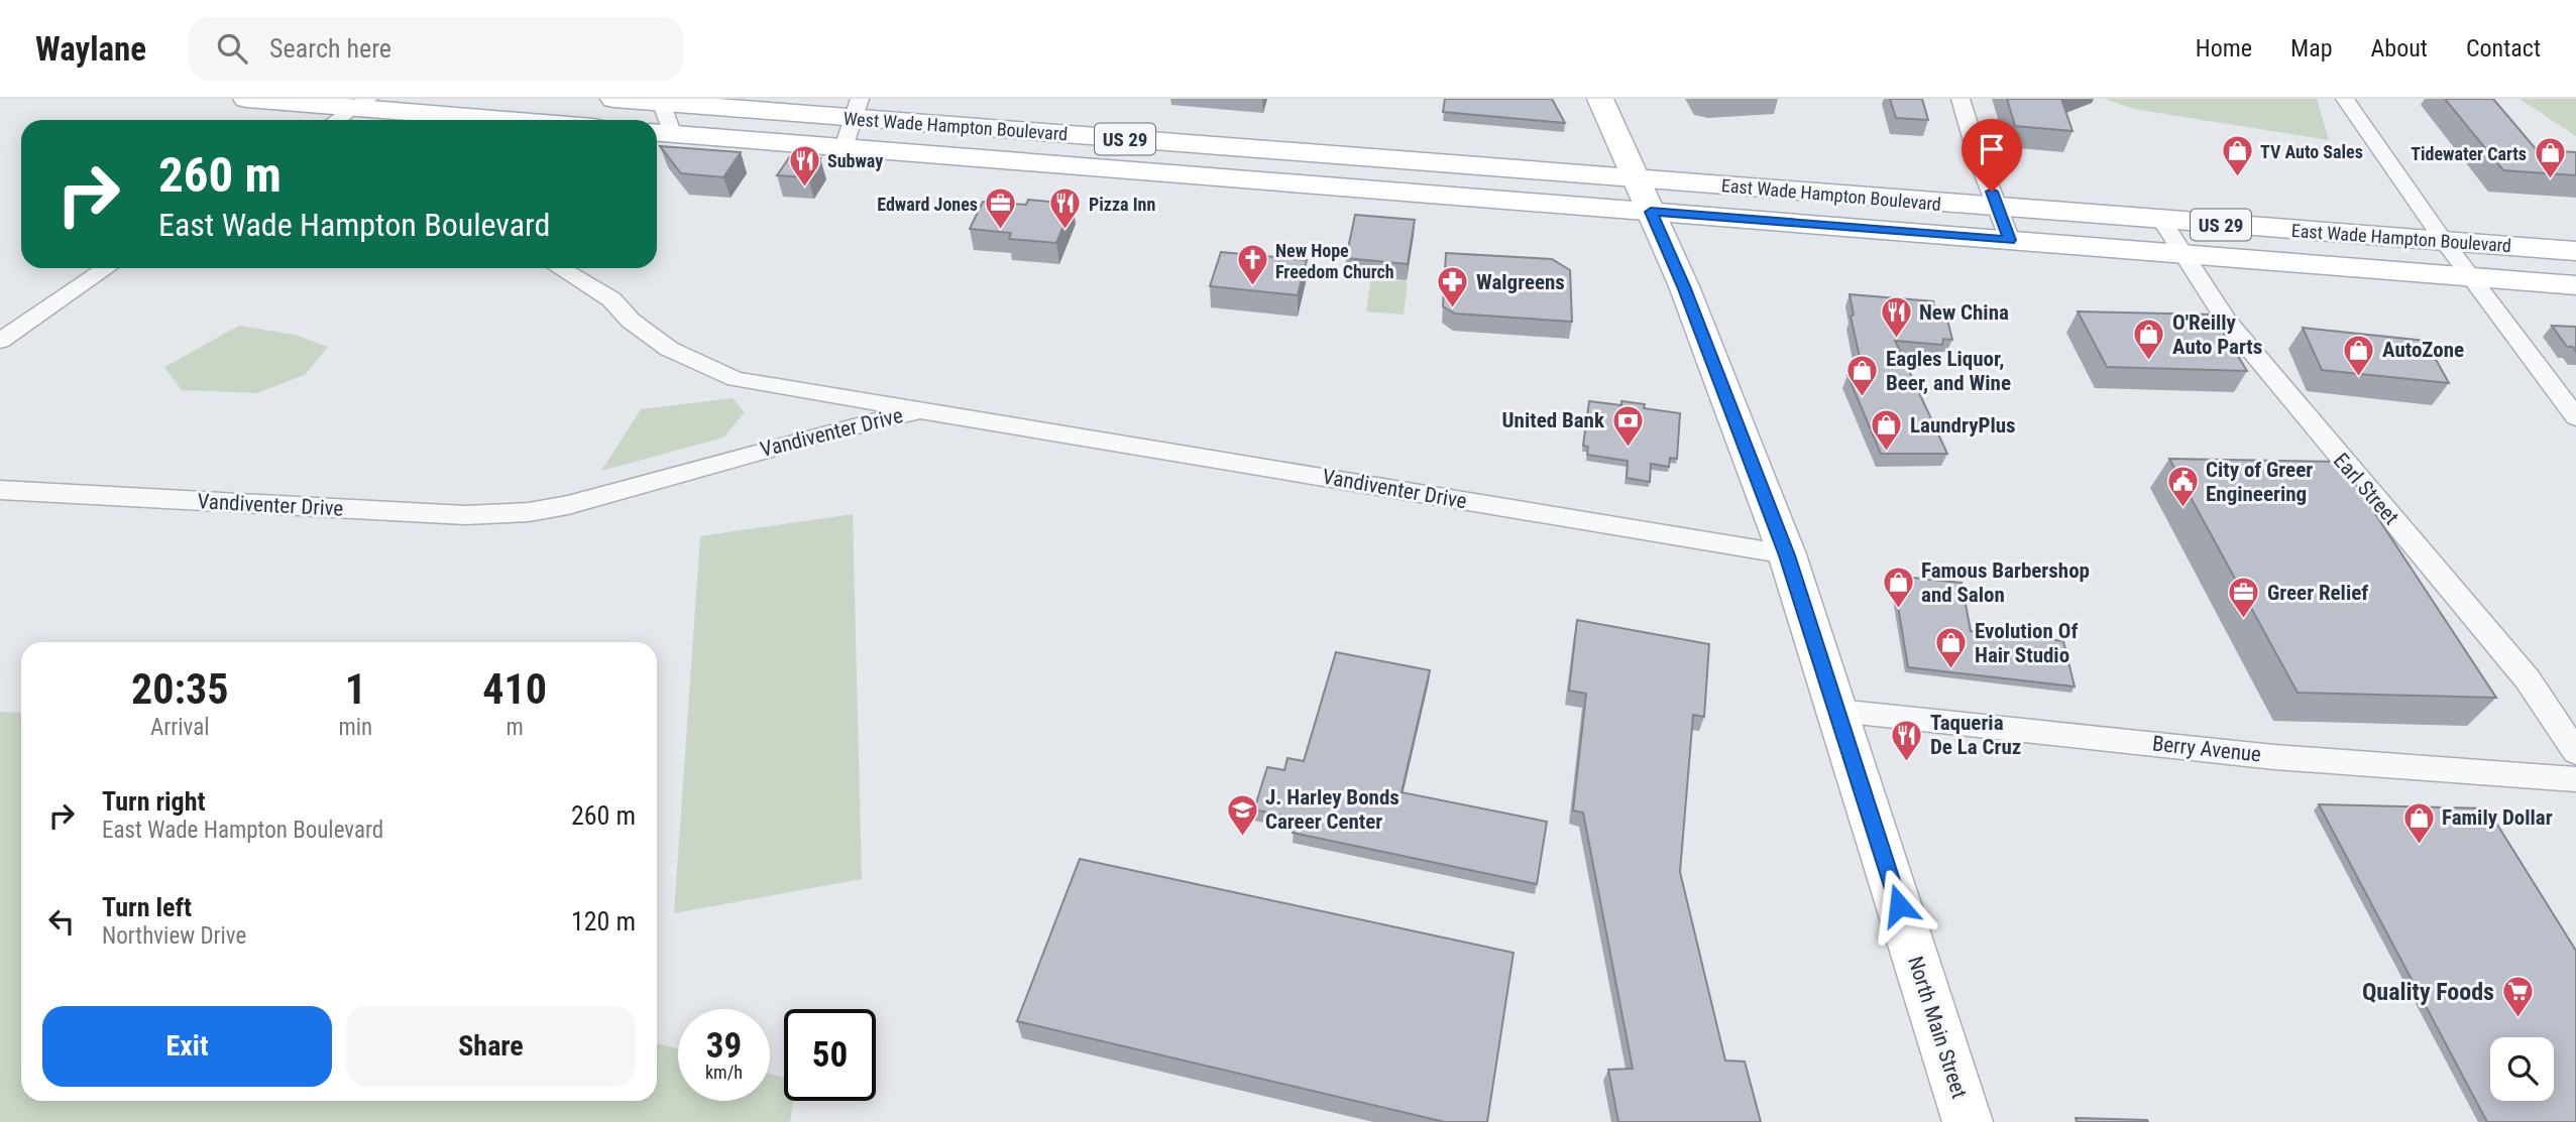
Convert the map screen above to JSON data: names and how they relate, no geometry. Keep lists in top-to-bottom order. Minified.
{"streets":{"main road":["West Wade Hampton Boulevard","US 29","East Wade Hampton Boulevard","North Main Street"],"street":["Vandiventer Drive","Earl Street","Berry Avenue"]},"crossings":[["West Wade Hampton Boulevard","East Wade Hampton Boulevard"],["West Wade Hampton Boulevard","North Main Street"],["East Wade Hampton Boulevard","Earl Street"],["East Wade Hampton Boulevard","North Main Street"],["Vandiventer Drive","North Main Street"],["Berry Avenue","North Main Street"]],"places":{"shop":["TV Auto Sales","Tidewater Carts","O'Reilly Auto Parts","AutoZone","Eagles Liquor, Beer, and Wine","LaundryPlus","Famous Barbershop and Salon","Evolution Of Hair Studio","Family Dollar"],"restaurant":["Subway","Pizza Inn","New China","Taqueria De La Cruz"],"office":["Edward Jones","Greer Relief"],"church":["New Hope Freedom Church"],"pharmacy":["Walgreens"],"bank":["United Bank"],"public building":["City of Greer Engineering"],"school or university":["J. Harley Bonds Career Center"],"supermarket":["Quality Foods"]},"page":{"header":"Waylane","search":"Search here","nav":["Home","Map","About","Contact"],"turn":["260 m","East Wade Hampton Boulevard"],"eta":["20:35","Arrival","1","min","410","m"],"list":[{"name":"Turn right","note":"East Wade Hampton Boulevard","value":"260 m"},{"name":"Turn left","note":"Northview Drive","value":"120 m"}],"buttons":["Exit","Share"],"speed":"39 km/h","limit":"50"}}
